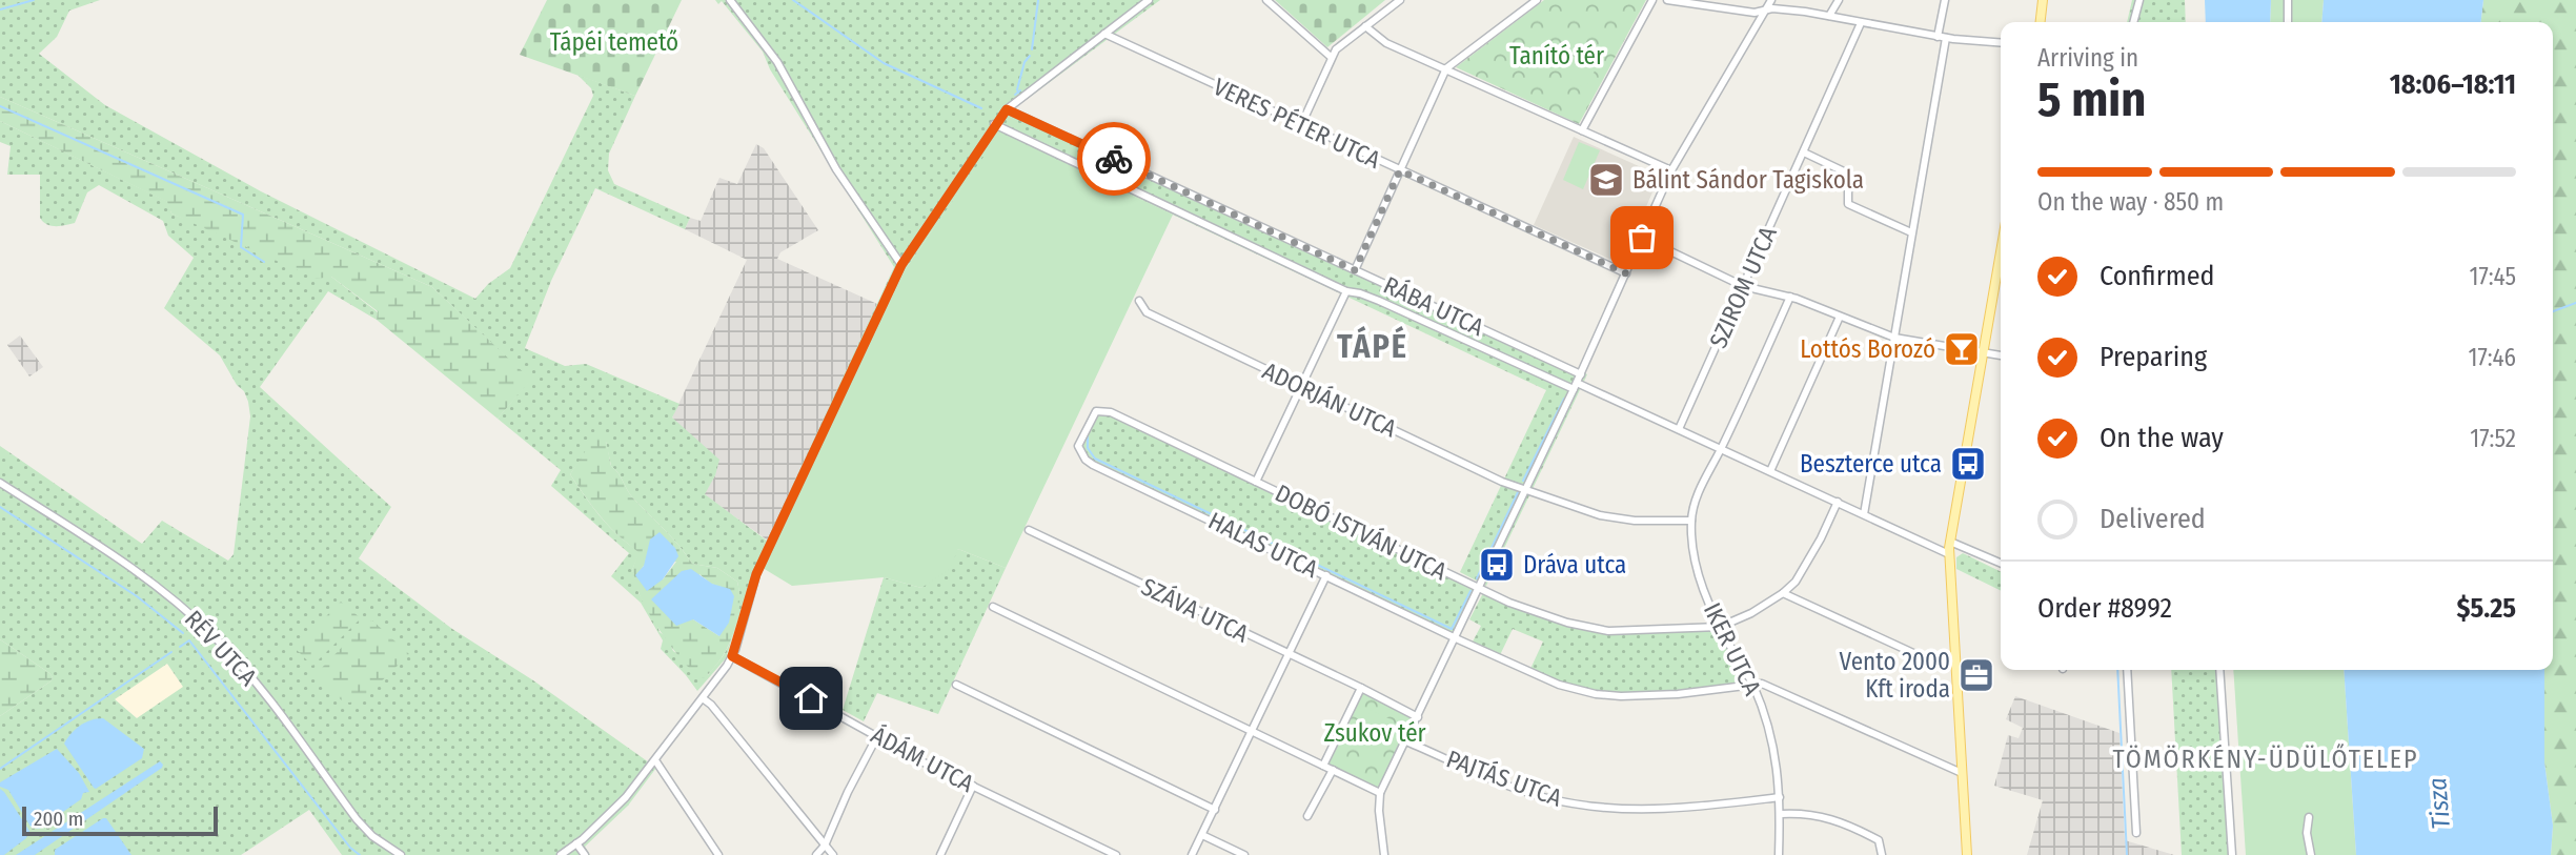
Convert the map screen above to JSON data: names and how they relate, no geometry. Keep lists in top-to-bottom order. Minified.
{"streets":{"street":["VERES PÉTER UTCA","SZIROM UTCA","RÁBA UTCA","ADORJÁN UTCA","DOBÓ ISTVÁN UTCA","HALAS UTCA","SZÁVA UTCA","RÉV UTCA","IKER UTCA","ÁDÁM UTCA","PAJTÁS UTCA"]},"crossings":[["ADORJÁN UTCA","IKER UTCA"],["DOBÓ ISTVÁN UTCA","HALAS UTCA"],["DOBÓ ISTVÁN UTCA","IKER UTCA"],["IKER UTCA","PAJTÁS UTCA"]],"districts":["TÁPÉ","TÖMÖRKÉNY-ÜDÜLŐTELEP"],"water":["Tisza"],"parks":["Tápéi temető","Tanító tér","Zsukov tér"],"places":{"school or university":["Bálint Sándor Tagiskola"],"bar":["Lottós Borozó"],"bus stop":["Beszterce utca","Dráva utca"],"office":["Vento 2000 Kft iroda"]},"scale_bar":"200 m","page":{"heading":["5 min","Arriving in","18:06–18:11"],"panel":["Order #8992","$5.25"],"bar":"On the way · 850 m","list":[["Confirmed","17:45"],["Preparing","17:46"],["On the way","17:52"],"Delivered"],"scale":"200 m"}}
